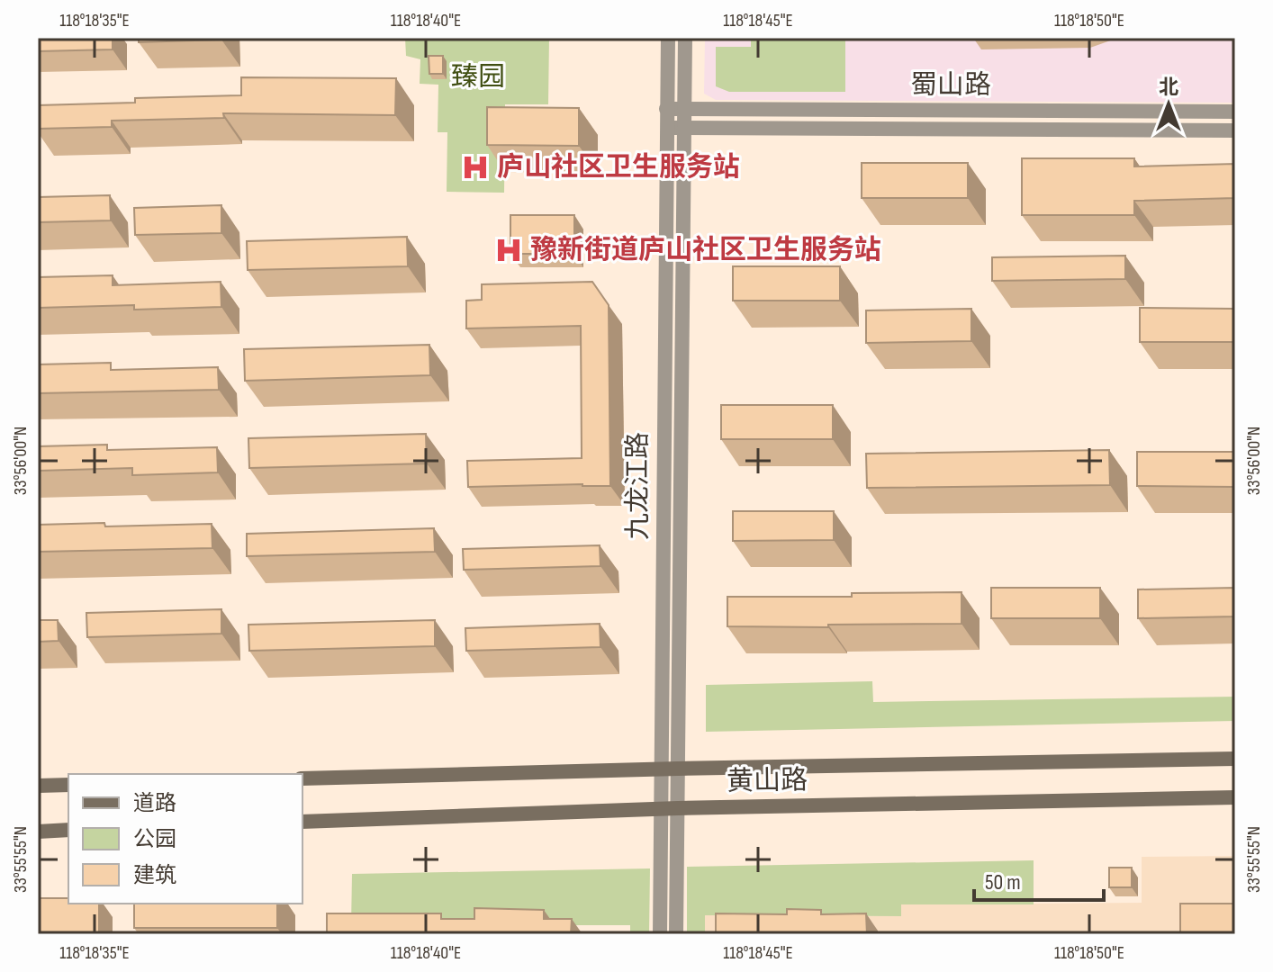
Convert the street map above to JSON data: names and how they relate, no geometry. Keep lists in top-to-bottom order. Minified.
{"streets":{"main road":["黄山路"],"street":["蜀山路","九龙江路"]},"crossings":[["蜀山路","九龙江路"],["九龙江路","黄山路"]],"parks":["臻园"],"places":{"hospital":["庐山社区卫生服务站","豫新街道庐山社区卫生服务站"]},"legend":["道路","公园","建筑"],"scale_bar":"50 m","north":"top","coordinates":["118°18'35\"E","118°18'40\"E","118°18'45\"E","118°18'50\"E","33°56'00\"N","33°55'55\"N"]}
